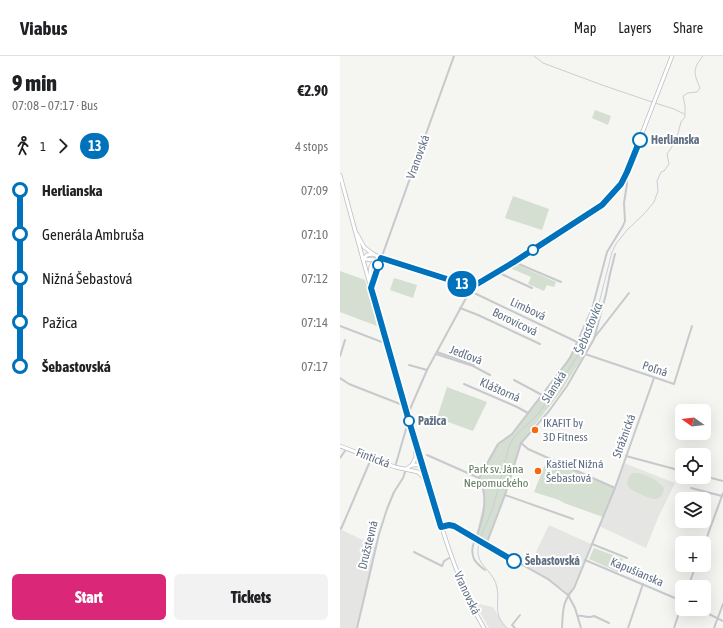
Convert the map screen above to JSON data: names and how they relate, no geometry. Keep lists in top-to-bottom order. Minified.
{"streets":{"street":["Vranovská","Limbová","Borovicová","Jedľová","Poľná","Slanská","Kláštorná","Strážnická","Fintická","Družstevná","Kapušianska"]},"crossings":[["Limbová","Poľná"],["Limbová","Slanská"],["Poľná","Slanská"],["Poľná","Strážnická"],["Slanská","Kláštorná"],["Strážnická","Kapušianska"],["Fintická","Družstevná"]],"water":["Šebastovka"],"parks":["Park sv. Jána Nepomuckého"],"places":["Herlianska","Pažica","IKAFIT by 3D Fitness","Kaštieľ Nižná Šebastová","Šebastovská"],"lines":["bus line 13"],"north":"left","page":{"header":"Viabus","nav":["Map","Layers","Share"],"heading":["9 min","07:08 – 07:17 · Bus","€2.90"],"on_map":"13","legs":["1","13","4 stops"],"list":[{"name":"Herlianska","value":"07:09"},{"name":"Generála Ambruša","value":"07:10"},{"name":"Nižná Šebastová","value":"07:12"},{"name":"Pažica","value":"07:14"},{"name":"Šebastovská","value":"07:17"}],"map_buttons":["+","−"],"buttons":["Start","Tickets"]}}
